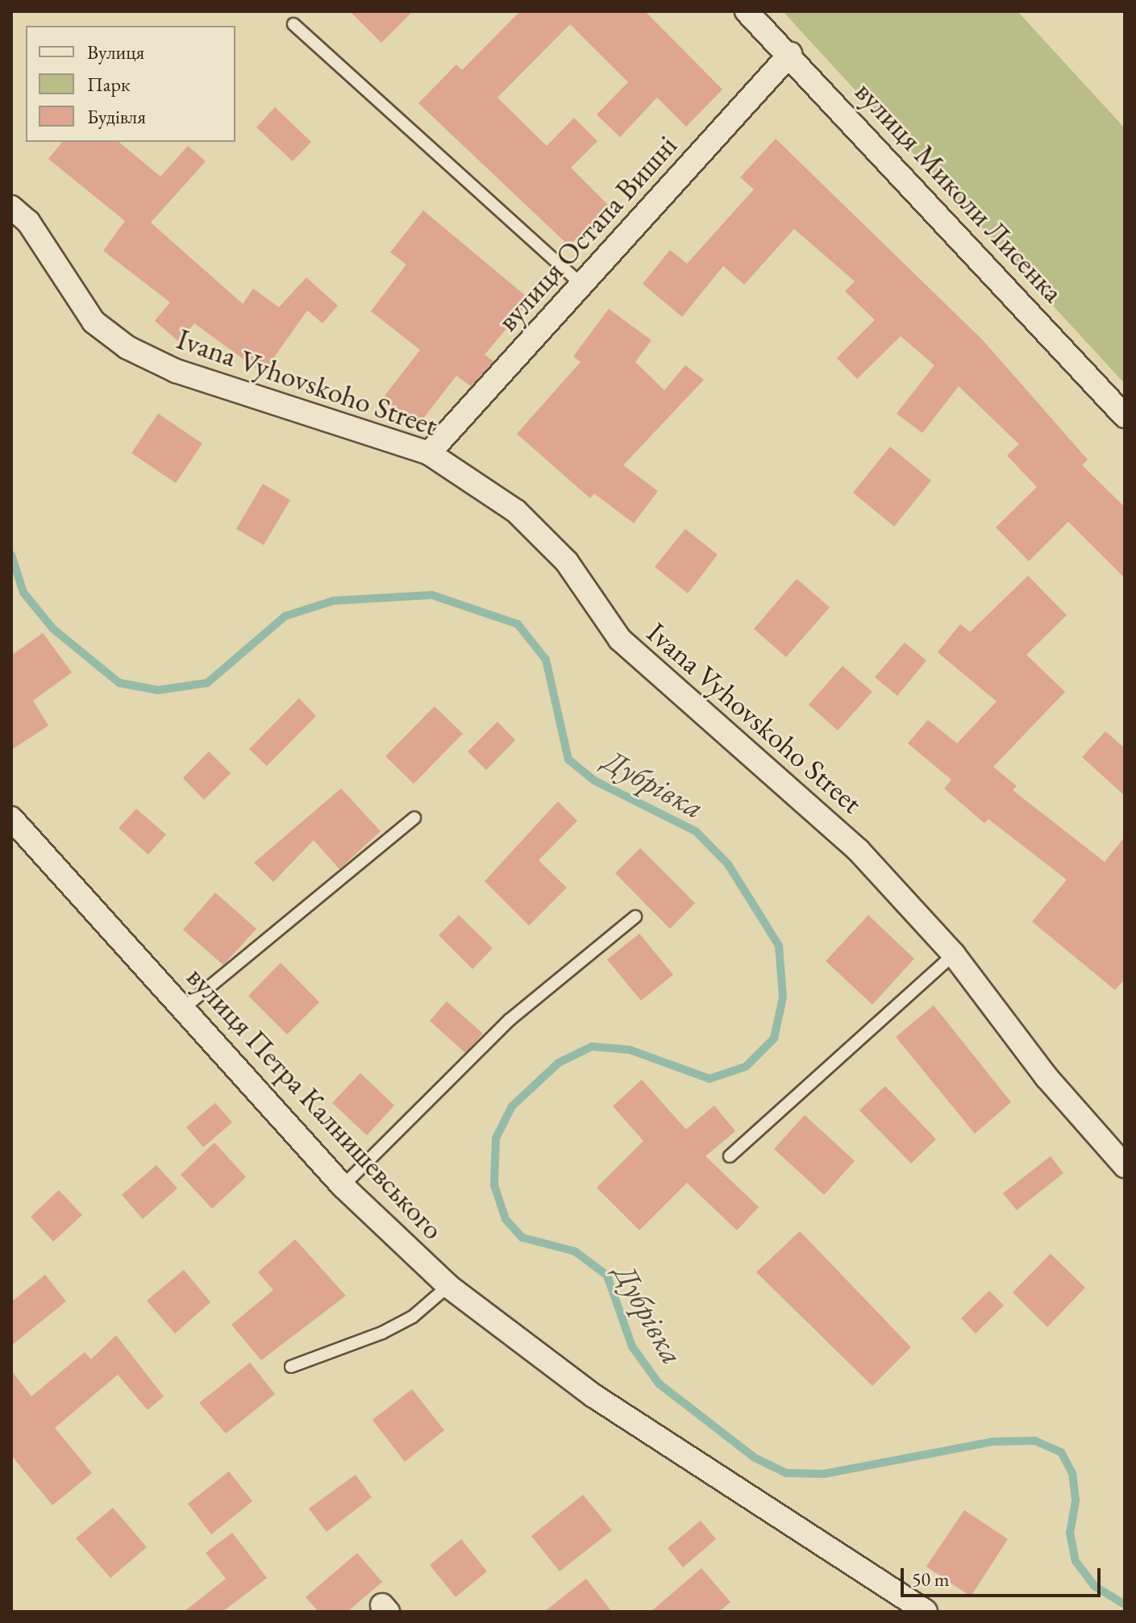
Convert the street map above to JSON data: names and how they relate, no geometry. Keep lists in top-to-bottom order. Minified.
{"streets":{"street":["вулиця Миколи Лисенка","вулиця Остапа Вишні","Ivana Vyhovskoho Street","вулиця Петра Калнишевського"]},"crossings":[["вулиця Миколи Лисенка","вулиця Остапа Вишні"],["вулиця Остапа Вишні","Ivana Vyhovskoho Street"]],"water":["Дубрівка"],"legend":["Вулиця","Парк","Будівля"],"scale_bar":"50 m"}
